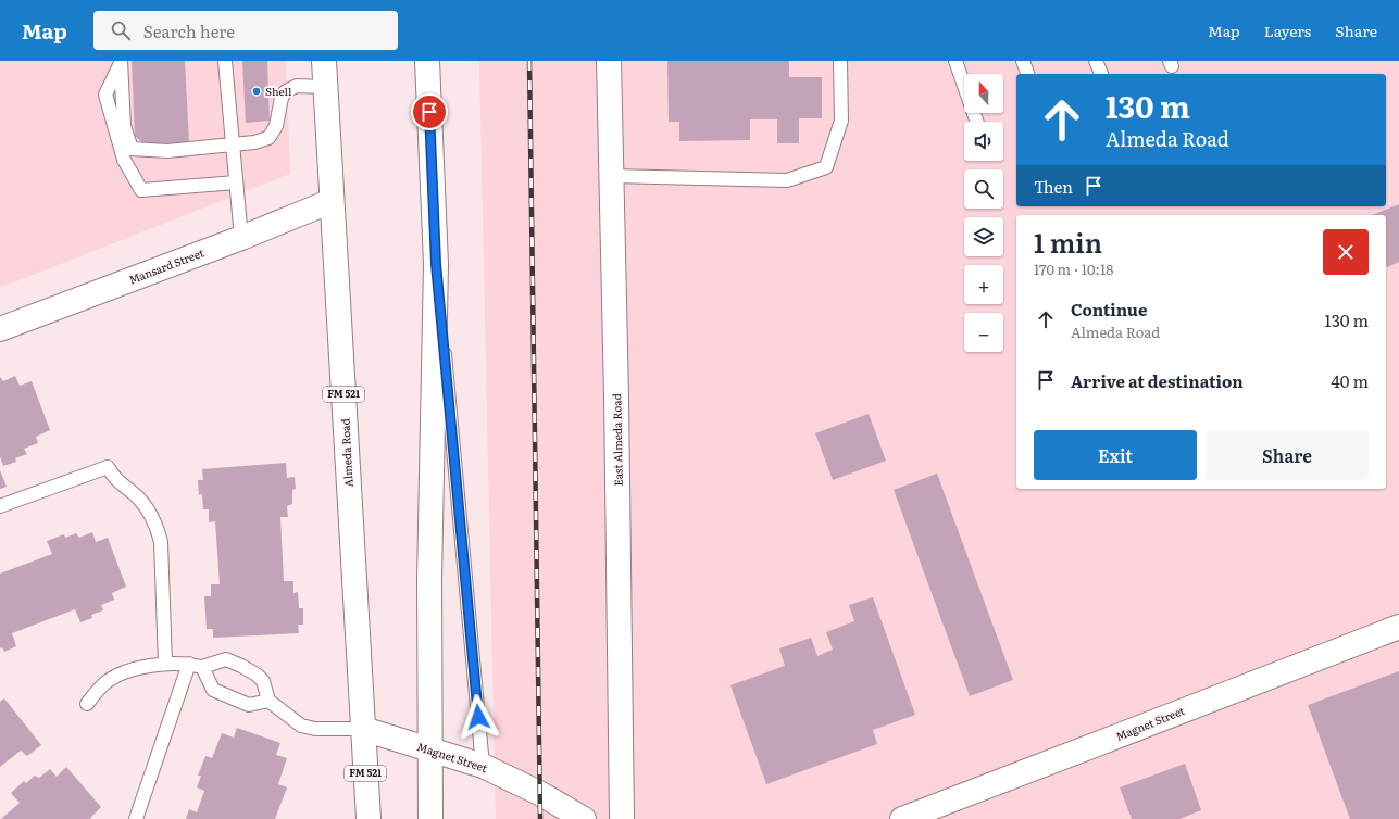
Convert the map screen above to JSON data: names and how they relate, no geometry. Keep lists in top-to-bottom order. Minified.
{"streets":{"street":["Mansard Street","FM 521","East Almeda Road","Almeda Road","Magnet Street"]},"crossings":[["Mansard Street","Almeda Road"],["Almeda Road","Magnet Street"]],"places":["Shell"],"north":"top","page":{"header":"Map","search":"Search here","nav":["Map","Layers","Share"],"map_buttons":["+","−"],"turn":["130 m","Almeda Road"],"then":"Then","heading":["1 min","170 m · 10:18"],"list":[{"name":"Continue","note":"Almeda Road","value":"130 m"},{"name":"Arrive at destination","value":"40 m"}],"buttons":["Exit","Share"]}}
